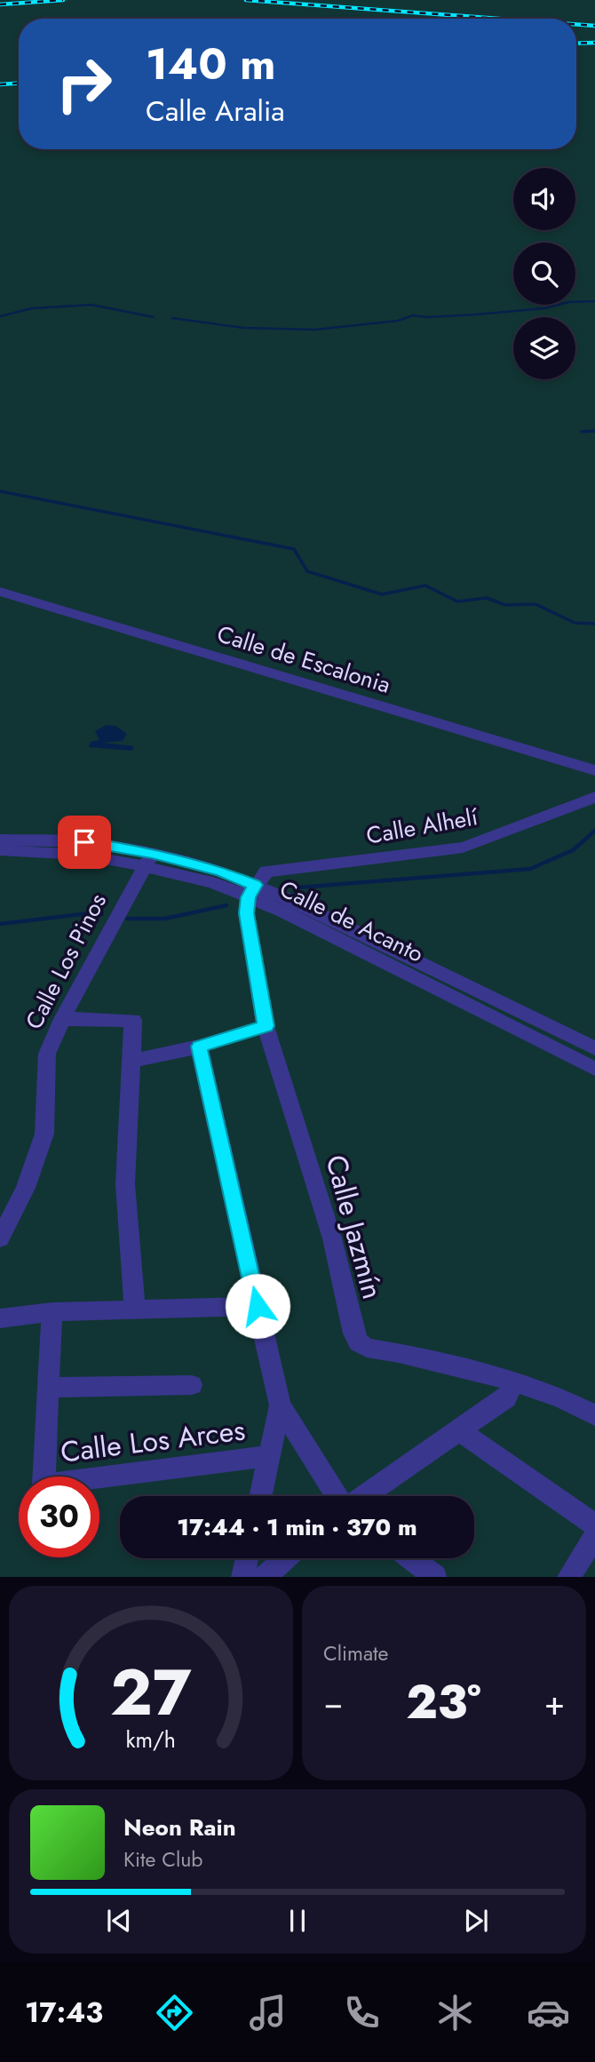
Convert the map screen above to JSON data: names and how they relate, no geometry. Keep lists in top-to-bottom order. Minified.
{"streets":{"street":["Calle de Escalonia","Calle Alhelí","Calle de Acanto","Calle Los Pinos","Calle Jazmín","Calle Los Arces"]},"crossings":[["Calle Alhelí","Calle de Acanto"],["Calle Alhelí","Calle Jazmín"],["Calle de Acanto","Calle Los Pinos"],["Calle de Acanto","Calle Jazmín"]],"page":{"turn":["140 m","Calle Aralia"],"limit":"30","trip":"17:44 · 1 min · 370 m","tile":"Climate","heat":["−","23°","+"],"song":["Neon Rain","Kite Club"],"tabs":"17:43","gauge":["27","km/h"]}}
